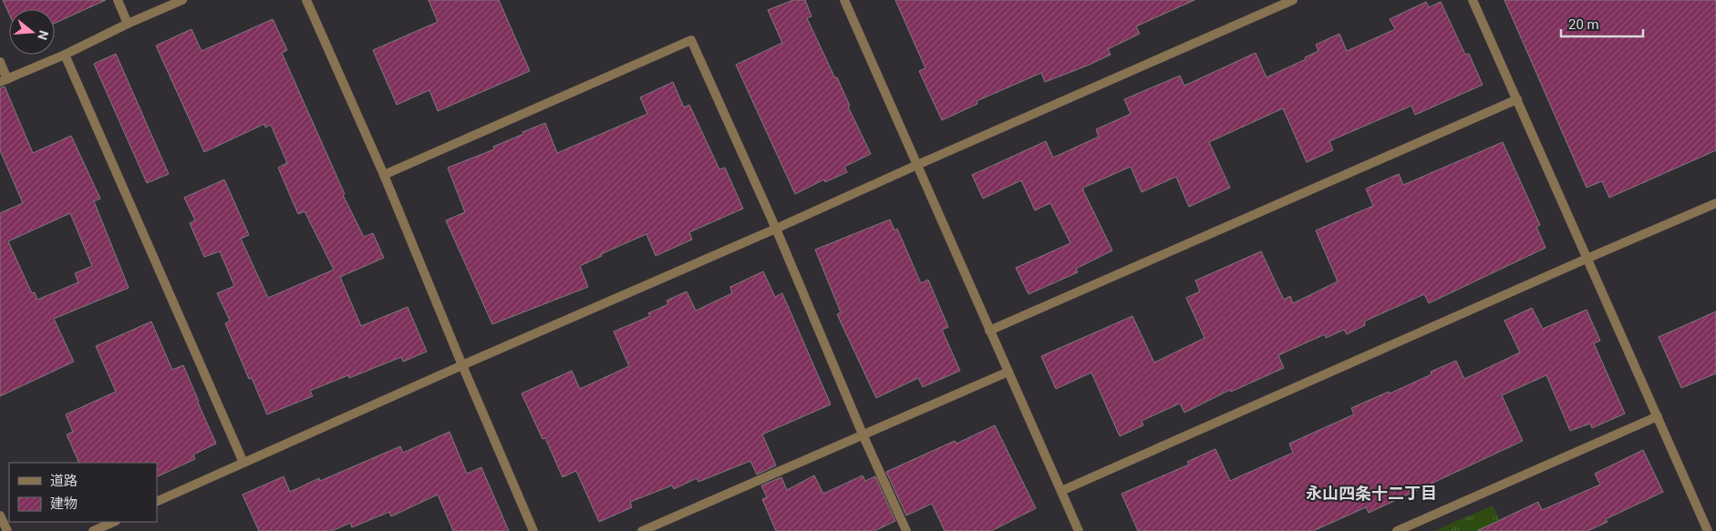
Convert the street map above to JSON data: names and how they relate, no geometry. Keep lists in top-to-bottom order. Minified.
{"districts":["永山四条十二丁目"],"legend":["道路","建物"],"scale_bar":"20 m","north":"right"}
